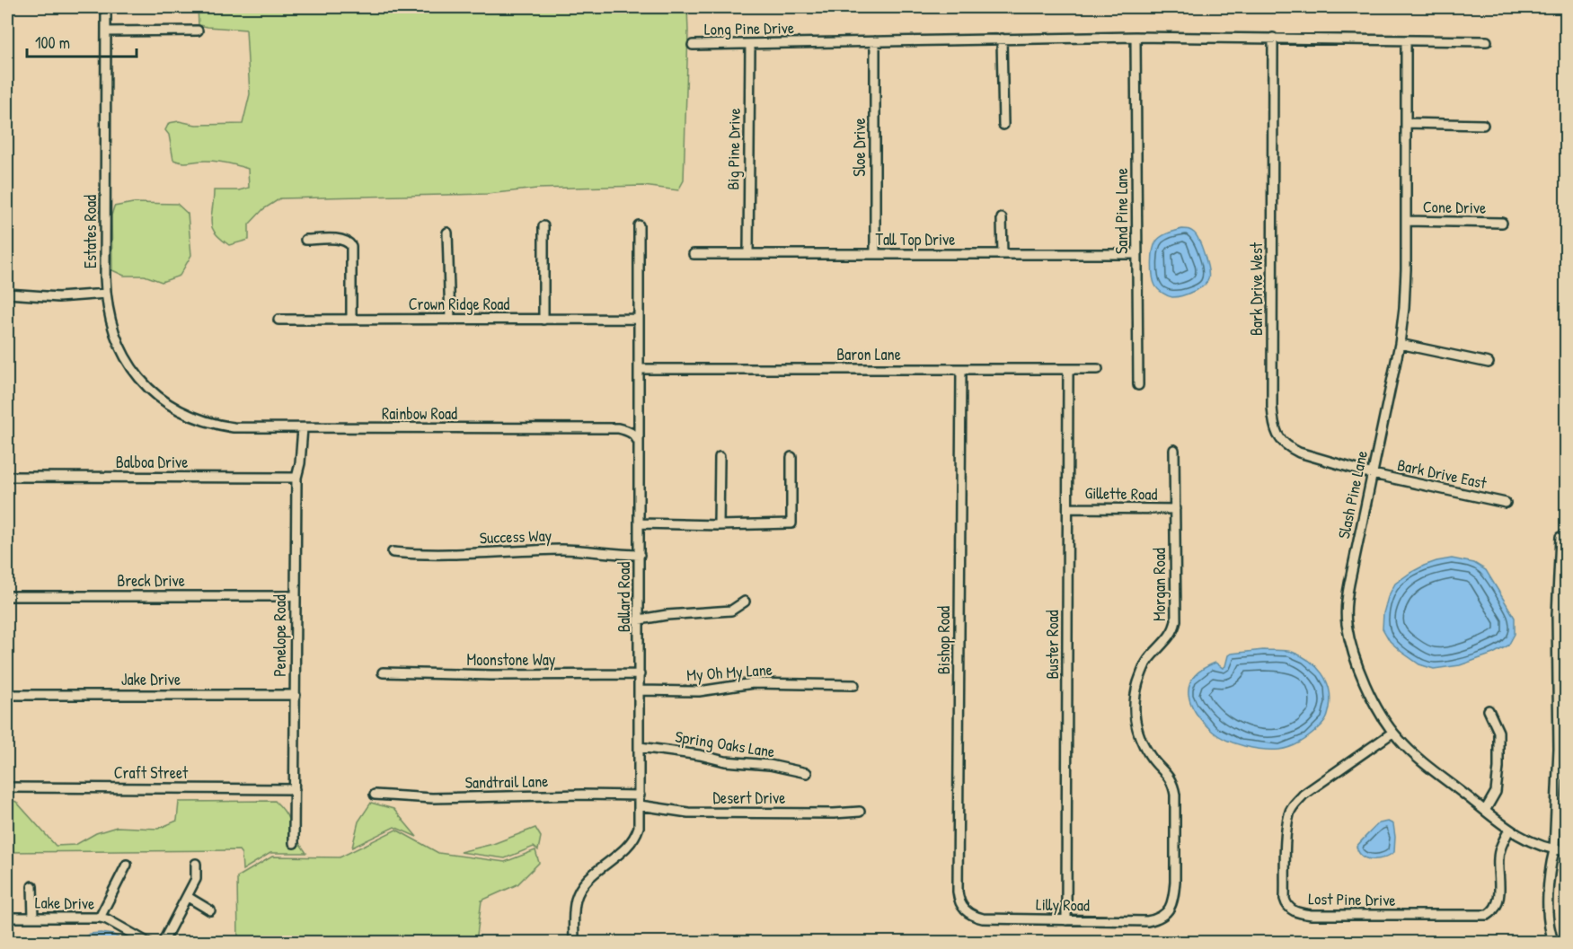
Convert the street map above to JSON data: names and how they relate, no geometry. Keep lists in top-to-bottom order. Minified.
{"streets":{"street":["Long Pine Drive","Sloe Drive","Big Pine Drive","Cone Drive","Sand Pine Lane","Estates Road","Tall Top Drive","Bark Drive West","Crown Ridge Road","Baron Lane","Rainbow Road","Balboa Drive","Bark Drive East","Gillette Road","Slash Pine Lane","Success Way","Breck Drive","Morgan Road","Ballard Road","Penelope Road","Bishop Road","Buster Road","Moonstone Way","My Oh My Lane","Jake Drive","Spring Oaks Lane","Craft Street","Sandtrail Lane","Desert Drive","Lost Pine Drive","Lake Drive","Lilly Road"]},"crossings":[["Long Pine Drive","Sloe Drive"],["Long Pine Drive","Big Pine Drive"],["Long Pine Drive","Sand Pine Lane"],["Long Pine Drive","Bark Drive West"],["Long Pine Drive","Slash Pine Lane"],["Sloe Drive","Tall Top Drive"],["Big Pine Drive","Tall Top Drive"],["Cone Drive","Slash Pine Lane"],["Sand Pine Lane","Tall Top Drive"],["Estates Road","Rainbow Road"],["Bark Drive West","Bark Drive East"],["Bark Drive West","Slash Pine Lane"],["Crown Ridge Road","Ballard Road"],["Baron Lane","Ballard Road"],["Baron Lane","Bishop Road"],["Baron Lane","Buster Road"],["Rainbow Road","Ballard Road"],["Rainbow Road","Penelope Road"],["Balboa Drive","Penelope Road"],["Bark Drive East","Slash Pine Lane"],["Gillette Road","Morgan Road"],["Gillette Road","Buster Road"],["Slash Pine Lane","Lost Pine Drive"],["Success Way","Ballard Road"],["Breck Drive","Penelope Road"],["Morgan Road","Lilly Road"],["Ballard Road","Moonstone Way"],["Ballard Road","My Oh My Lane"],["Ballard Road","Spring Oaks Lane"],["Ballard Road","Sandtrail Lane"],["Ballard Road","Desert Drive"],["Penelope Road","Jake Drive"],["Penelope Road","Craft Street"],["Bishop Road","Lilly Road"],["Buster Road","Lilly Road"],["Sandtrail Lane","Desert Drive"]],"scale_bar":"100 m"}
